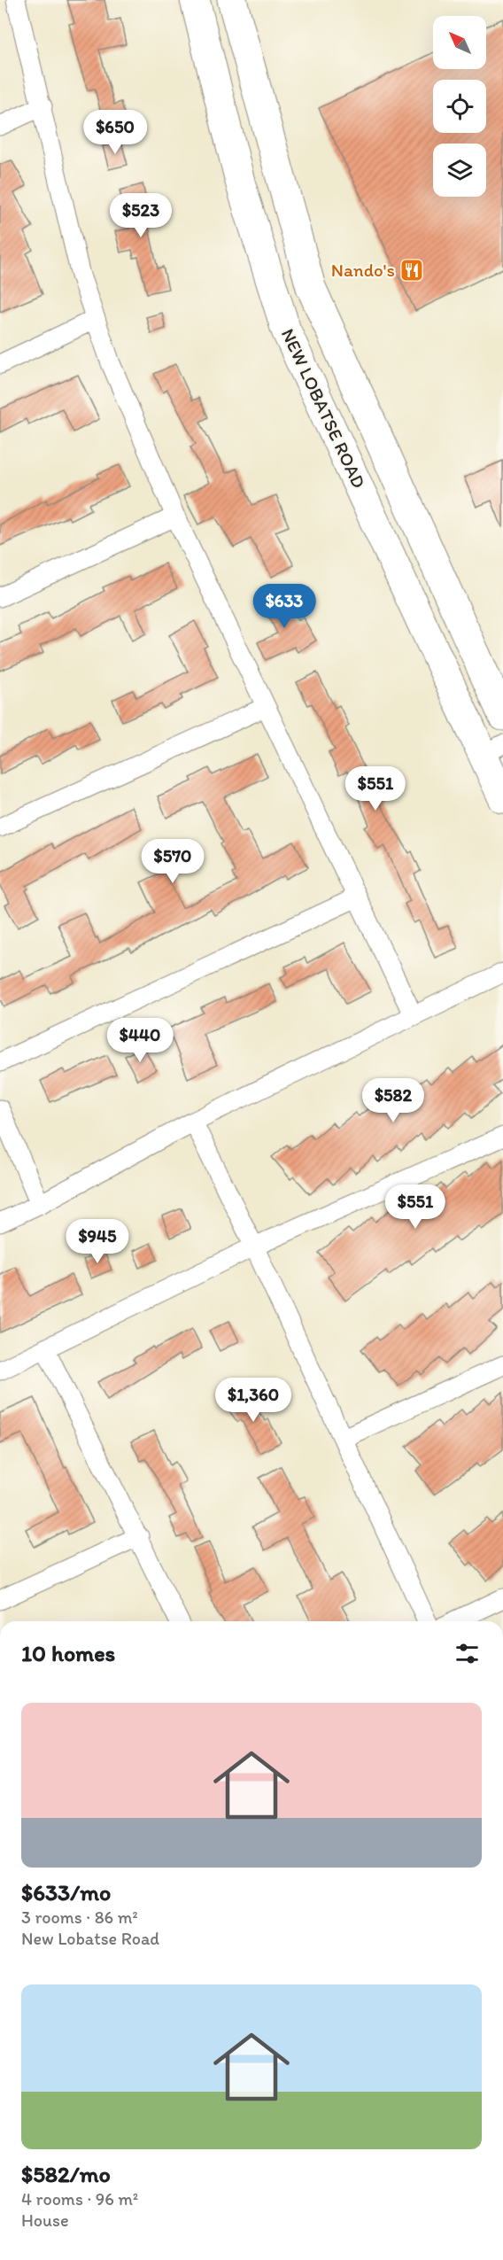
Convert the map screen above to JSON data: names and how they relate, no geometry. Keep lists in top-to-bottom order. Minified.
{"streets":{"main road":["NEW LOBATSE ROAD"]},"places":{"restaurant":["Nando's"]},"north":"top left","page":{"price":["$650","$523","$633","$551","$570","$440","$582","$551","$945","$1,360"],"heading":"10 homes","list":[{"name":"$633/mo","note":"3 rooms · 86 m² · New Lobatse Road"},{"name":"$582/mo","note":"4 rooms · 96 m² · House"}]}}
